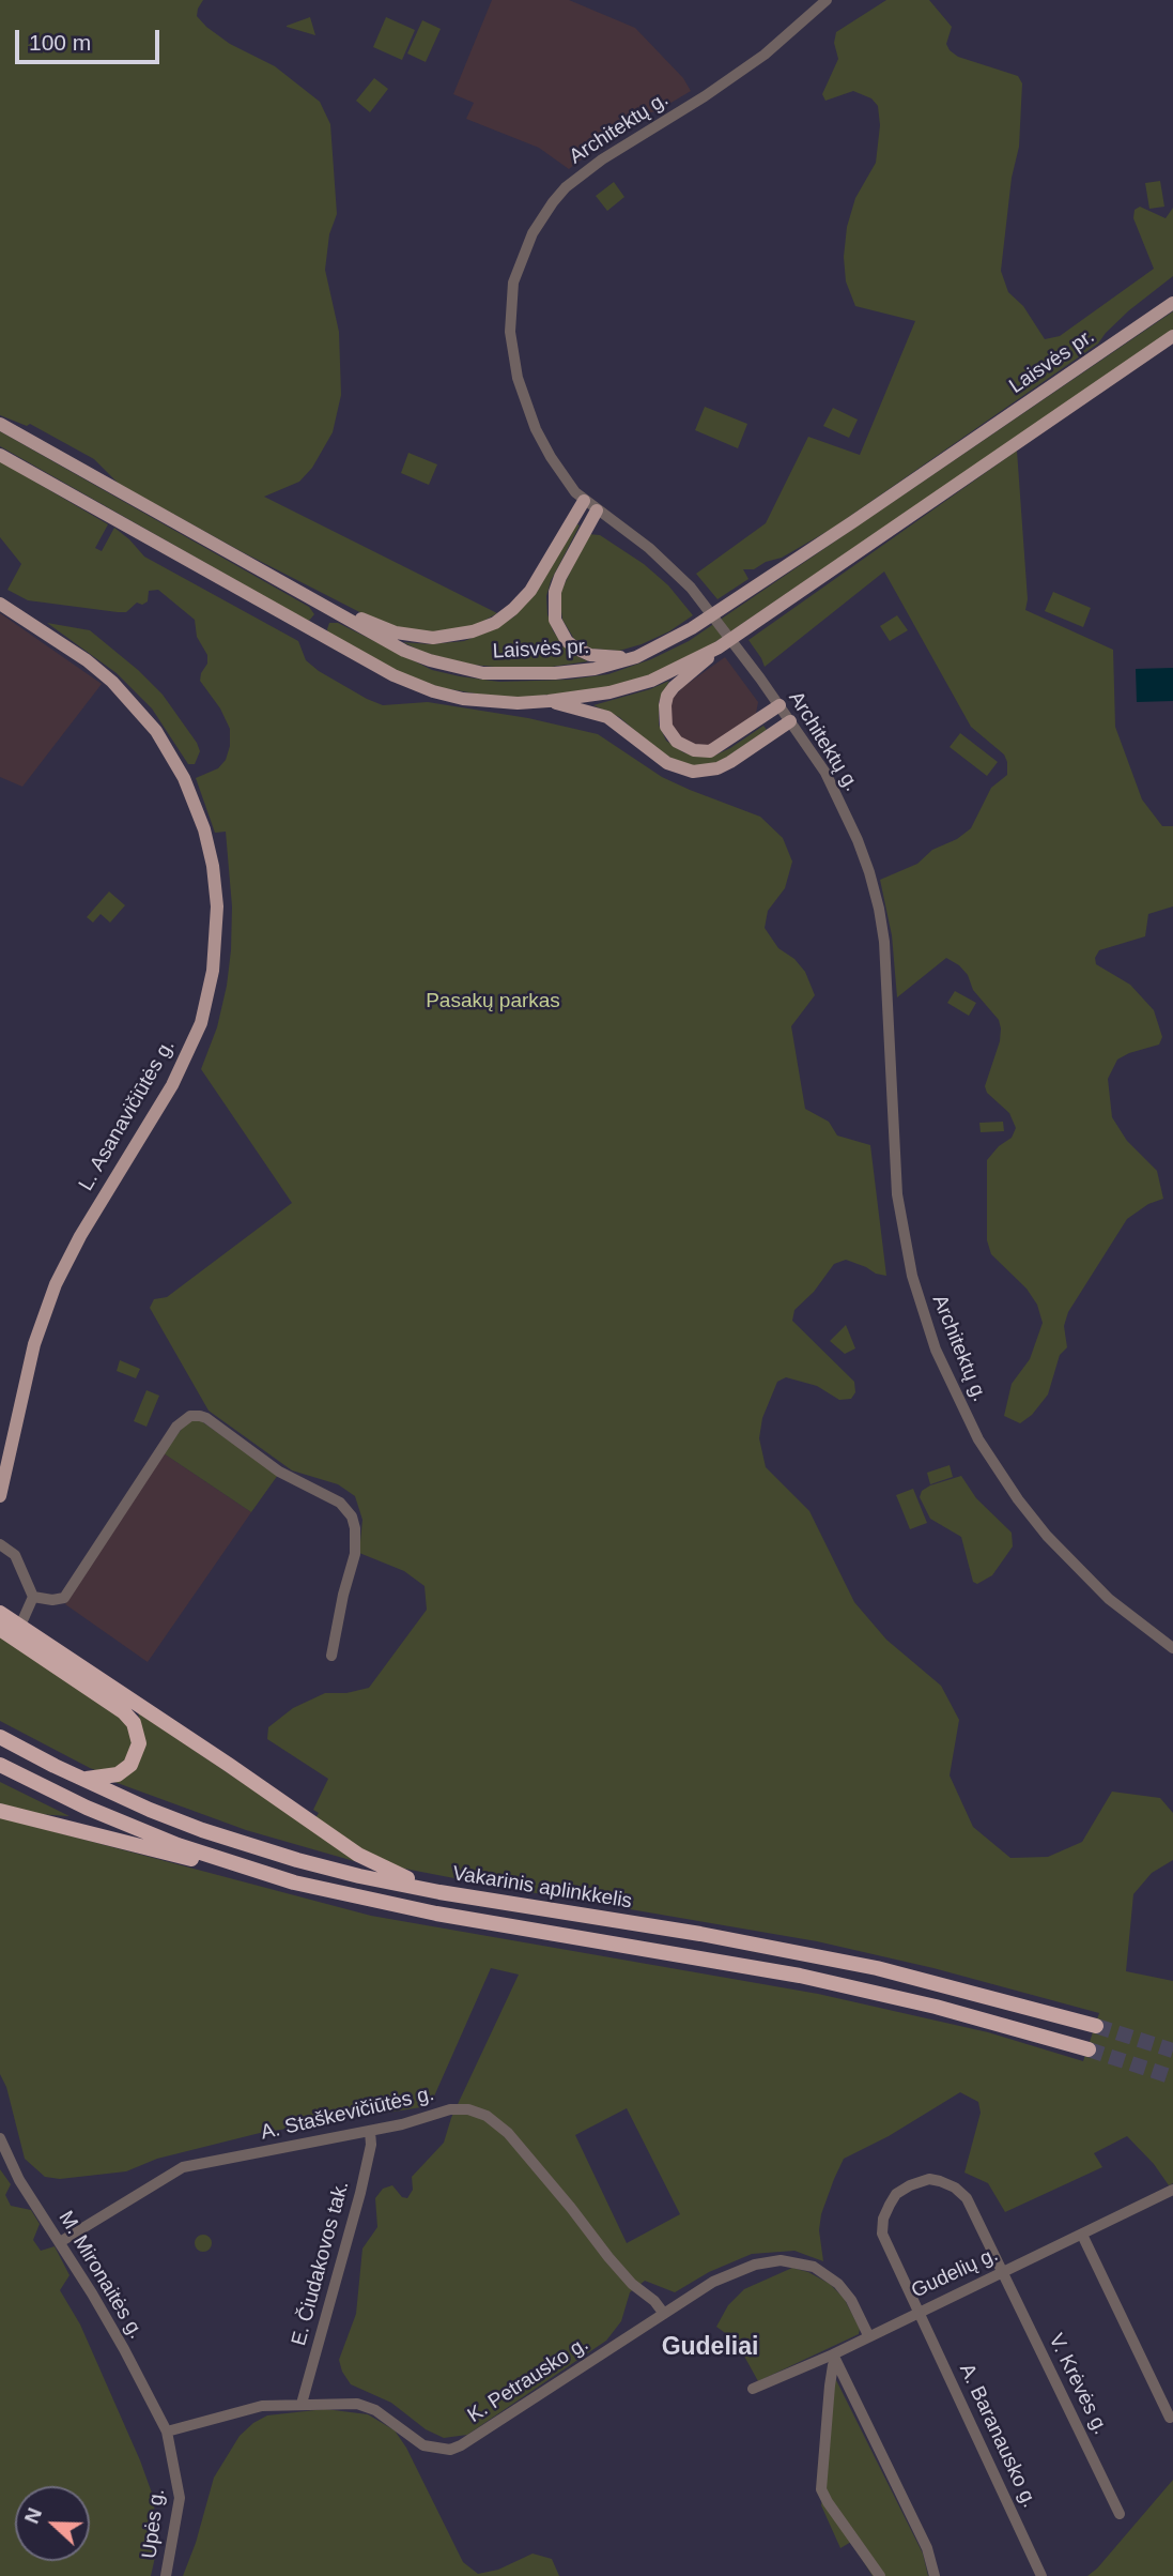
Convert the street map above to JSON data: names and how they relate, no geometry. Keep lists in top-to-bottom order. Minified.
{"streets":{"highway":["Vakarinis aplinkkelis"],"main road":["Laisvės pr.","L. Asanavičiūtės g."],"street":["Architektų g.","A. Staškevičiūtės g.","E. Čiudakovos tak.","Gudelių g.","M. Mironaitės g.","K. Petrausko g.","V. Krėvės g.","A. Baranausko g.","Upės g."]},"crossings":[["A. Staškevičiūtės g.","E. Čiudakovos tak."],["A. Staškevičiūtės g.","M. Mironaitės g."],["A. Staškevičiūtės g.","K. Petrausko g."],["E. Čiudakovos tak.","K. Petrausko g."],["Gudelių g.","K. Petrausko g."],["Gudelių g.","V. Krėvės g."],["Gudelių g.","A. Baranausko g."],["M. Mironaitės g.","K. Petrausko g."],["M. Mironaitės g.","Upės g."],["K. Petrausko g.","Upės g."],["V. Krėvės g.","A. Baranausko g."]],"districts":["Gudeliai"],"parks":["Pasakų parkas"],"scale_bar":"100 m","north":"left"}
